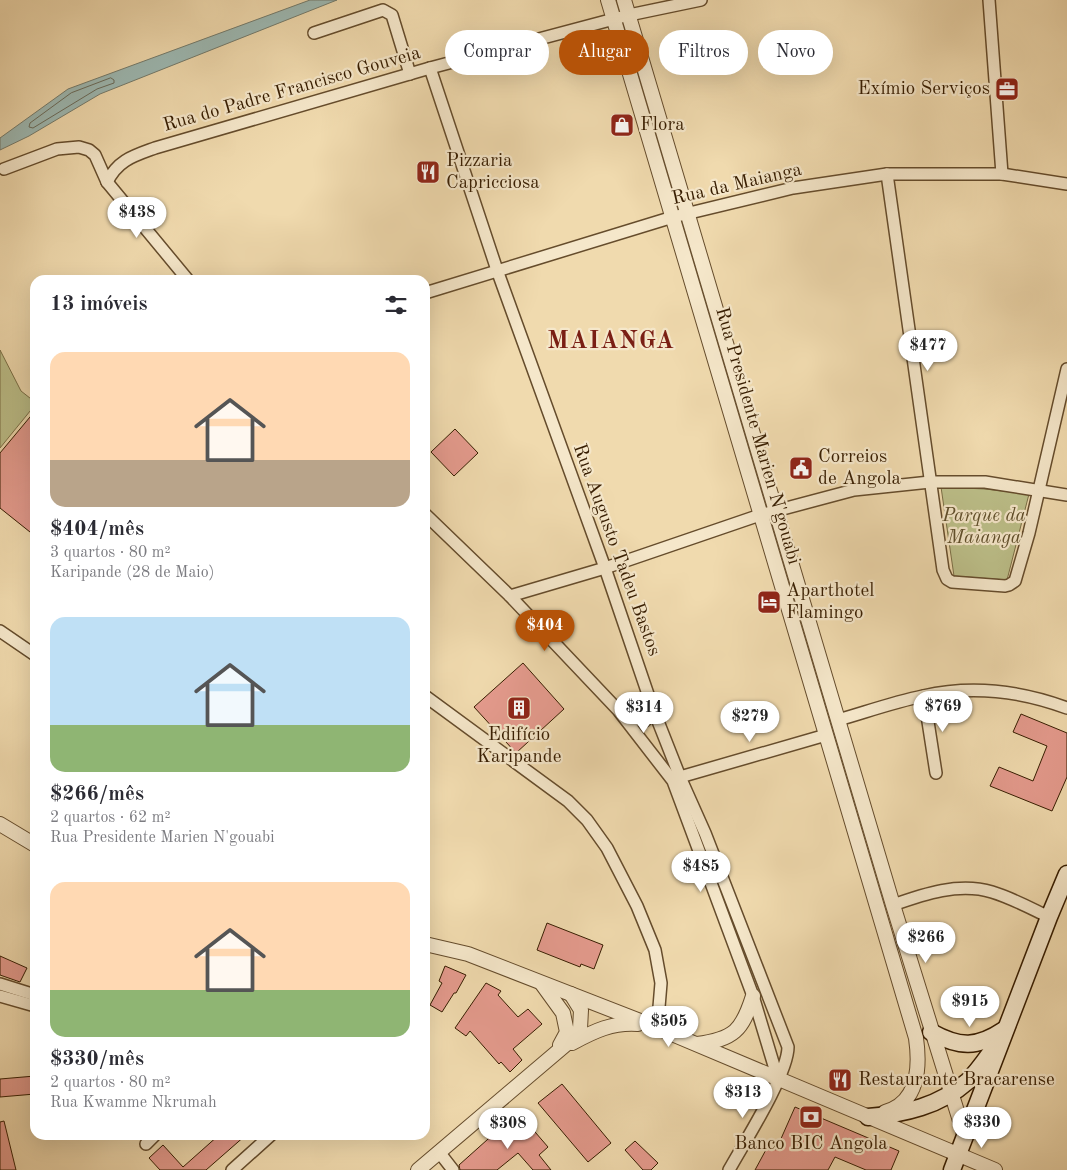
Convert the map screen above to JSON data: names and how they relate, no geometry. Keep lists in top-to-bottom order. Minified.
{"streets":{"street":["Rua do Padre Francisco Gouveia","Rua da Maianga","Rua Presidente Marien N'gouabi","Rua Augusto Tadeu Bastos"]},"crossings":[["Rua do Padre Francisco Gouveia","Rua Presidente Marien N'gouabi"],["Rua do Padre Francisco Gouveia","Rua Augusto Tadeu Bastos"],["Rua da Maianga","Rua Presidente Marien N'gouabi"],["Rua da Maianga","Rua Augusto Tadeu Bastos"]],"districts":["MAIANGA"],"parks":["Parque da Maianga"],"places":{"office":["Exímio Serviços"],"shop":["Flora"],"restaurant":["Pizzaria Capricciosa","Restaurante Bracarense"],"public building":["Correios de Angola"],"hotel":["Aparthotel Flamingo"],"building":["Edifício Karipande"],"bank":["Banco BIC Angola"]},"page":{"chip":["Comprar","Alugar","Filtros","Novo"],"price":["$438","$477","$404","$769","$314","$279","$485","$266","$915","$505","$313","$330","$308"],"heading":"13 imóveis","list":[{"name":"$404/mês","note":"3 quartos · 80 m² · Karipande (28 de Maio)"},{"name":"$266/mês","note":"2 quartos · 62 m² · Rua Presidente Marien N'gouabi"},{"name":"$330/mês","note":"2 quartos · 80 m² · Rua Kwamme Nkrumah"}]}}
